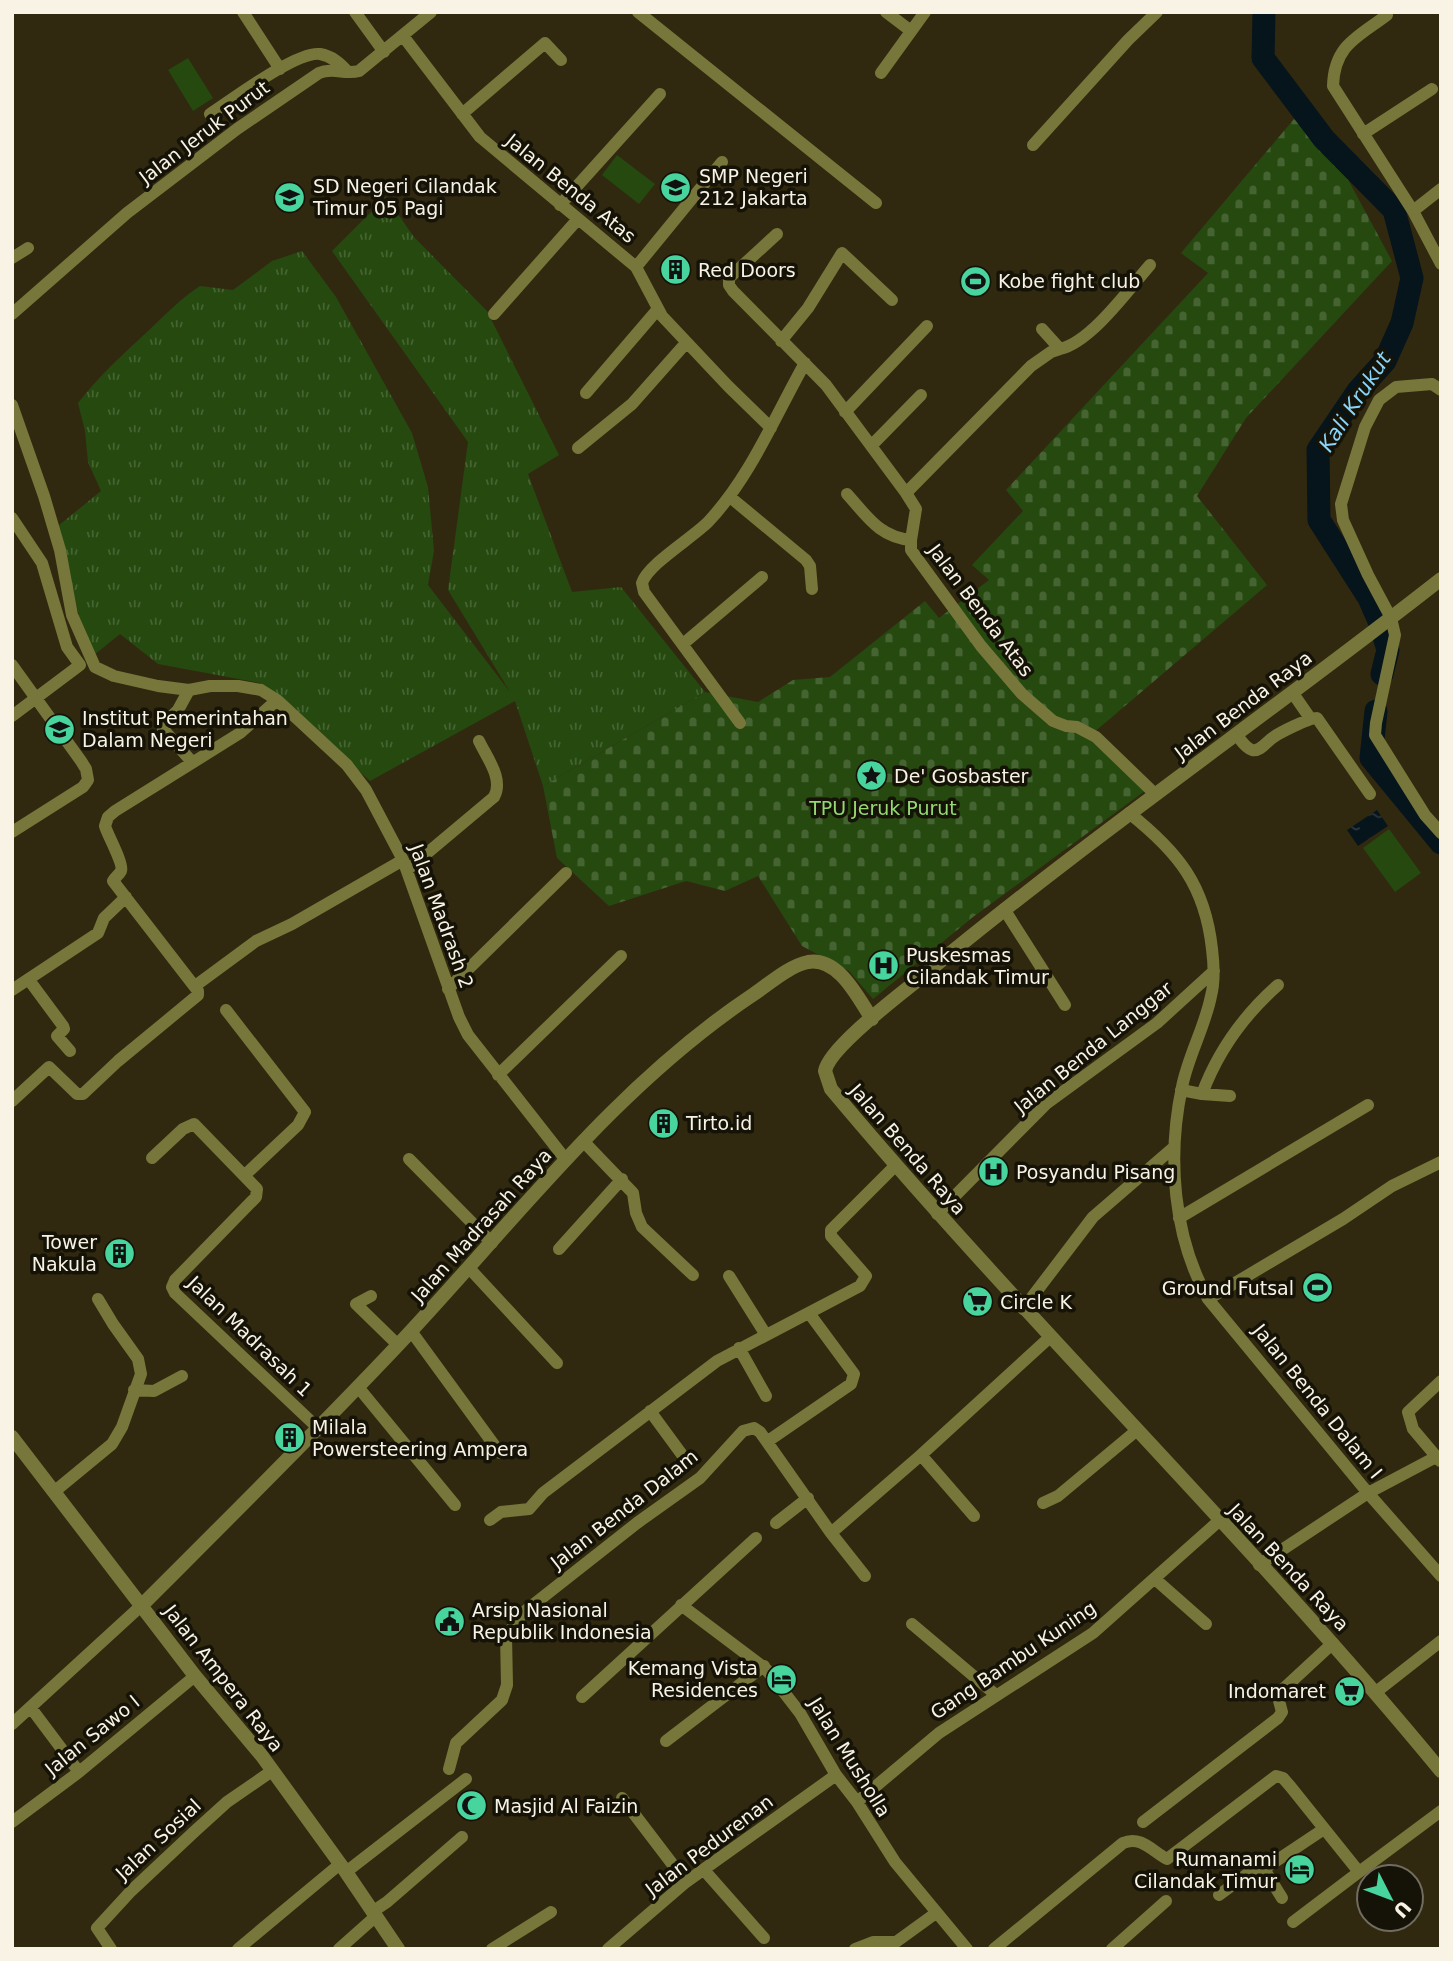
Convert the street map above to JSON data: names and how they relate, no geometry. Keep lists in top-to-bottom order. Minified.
{"streets":{"street":["Jalan Jeruk Purut","Jalan Benda Atas","Jalan Benda Raya","Jalan Madrash 2","Jalan Benda Langgar","Jalan Madrasah Raya","Jalan Madrasah 1","Jalan Benda Dalam I","Jalan Benda Dalam","Gang Bambu Kuning","Jalan Ampera Raya","Jalan Sawo I","Jalan Musholla","Jalan Sosial","Jalan Pedurenan"]},"crossings":[["Jalan Jeruk Purut","Jalan Benda Atas"],["Jalan Benda Atas","Jalan Benda Raya"],["Jalan Benda Raya","Jalan Benda Langgar"],["Jalan Benda Raya","Jalan Madrasah Raya"],["Jalan Benda Raya","Jalan Benda Dalam I"],["Jalan Benda Raya","Gang Bambu Kuning"],["Jalan Madrash 2","Jalan Madrasah Raya"],["Jalan Benda Langgar","Jalan Benda Dalam I"],["Jalan Madrasah Raya","Jalan Madrasah 1"],["Jalan Madrasah Raya","Jalan Ampera Raya"],["Gang Bambu Kuning","Jalan Musholla"],["Jalan Ampera Raya","Jalan Sawo I"],["Jalan Ampera Raya","Jalan Sosial"],["Jalan Musholla","Jalan Pedurenan"]],"water":["Kali Krukut"],"parks":["TPU Jeruk Purut"],"places":{"school or university":["SMP Negeri 212 Jakarta","SD Negeri Cilandak Timur 05 Pagi","Institut Pemerintahan Dalam Negeri"],"building":["Red Doors","Tirto.id","Tower Nakula","Milala Powersteering Ampera"],"sports":["Kobe fight club","Ground Futsal"],"place":["De' Gosbaster"],"hospital":["Puskesmas Cilandak Timur","Posyandu Pisang"],"supermarket":["Circle K","Indomaret"],"public building":["Arsip Nasional Republik Indonesia"],"hotel":["Kemang Vista Residences","Rumanami Cilandak Timur"],"mosque":["Masjid Al Faizin"]},"north":"bottom right"}
